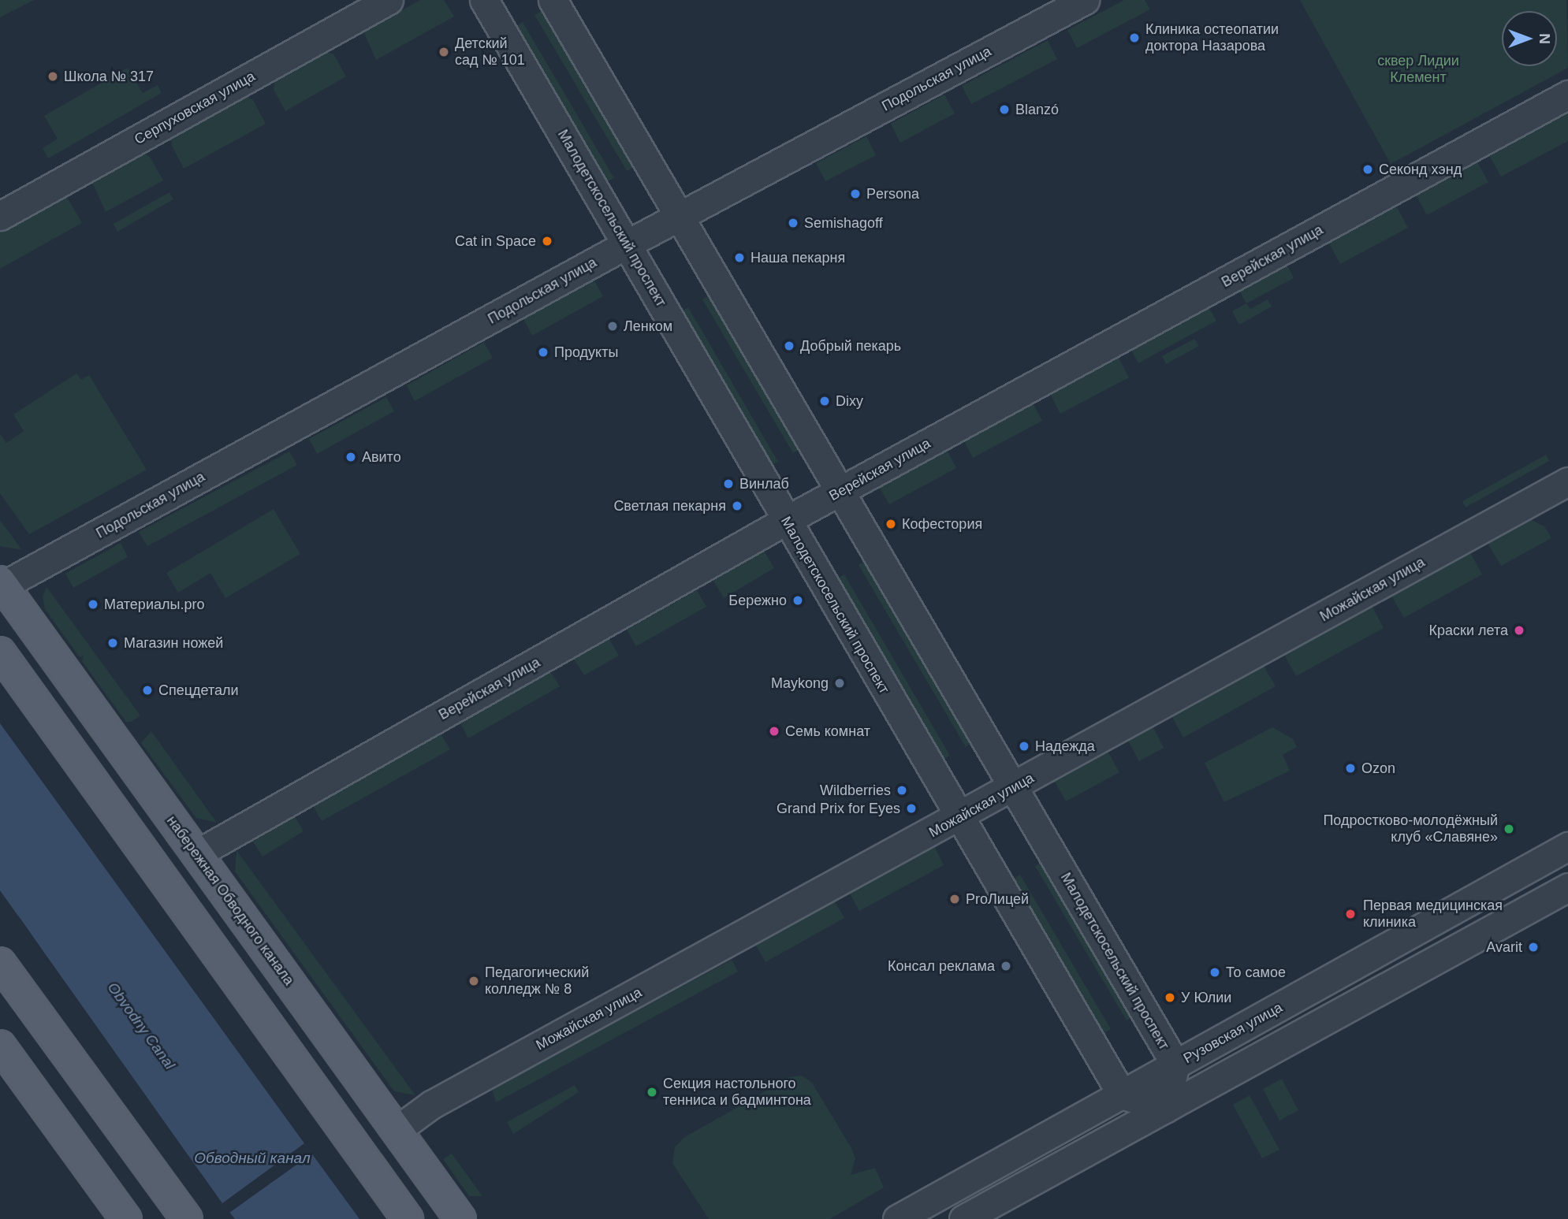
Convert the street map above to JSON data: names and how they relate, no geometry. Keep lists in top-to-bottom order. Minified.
{"streets":{"main road":["набережная Обводного канала"],"street":["Подольская улица","Серпуховская улица","Малодетскосельский проспект","Верейская улица","Можайская улица","Рузовская улица"]},"crossings":[["Подольская улица","Малодетскосельский проспект"],["Подольская улица","набережная Обводного канала"],["Малодетскосельский проспект","Верейская улица"],["Малодетскосельский проспект","Можайская улица"],["Малодетскосельский проспект","Рузовская улица"],["Верейская улица","набережная Обводного канала"],["Можайская улица","набережная Обводного канала"]],"water":["Obvodny Canal","Обводный канал"],"parks":["сквер Лидии Клемент"],"places":["Клиника остеопатии доктора Назарова","Детский сад № 101","Школа № 317","Blanzó","Секонд хэнд","Persona","Semishagoff","Cat in Space","Наша пекарня","Ленком","Добрый пекарь","Продукты","Dixy","Авито","Винлаб","Светлая пекарня","Кофестория","Бережно","Материалы.pro","Краски лета","Магазин ножей","Maykong","Спецдетали","Семь комнат","Надежда","Ozon","Wildberries","Grand Prix for Eyes","Подростково-молодёжный клуб «Славяне»","ProЛицей","Первая медицинская клиника","Avarit","Консал реклама","То самое","Педагогический колледж № 8","У Юлии","Секция настольного тенниса и бадминтона"],"north":"right"}
